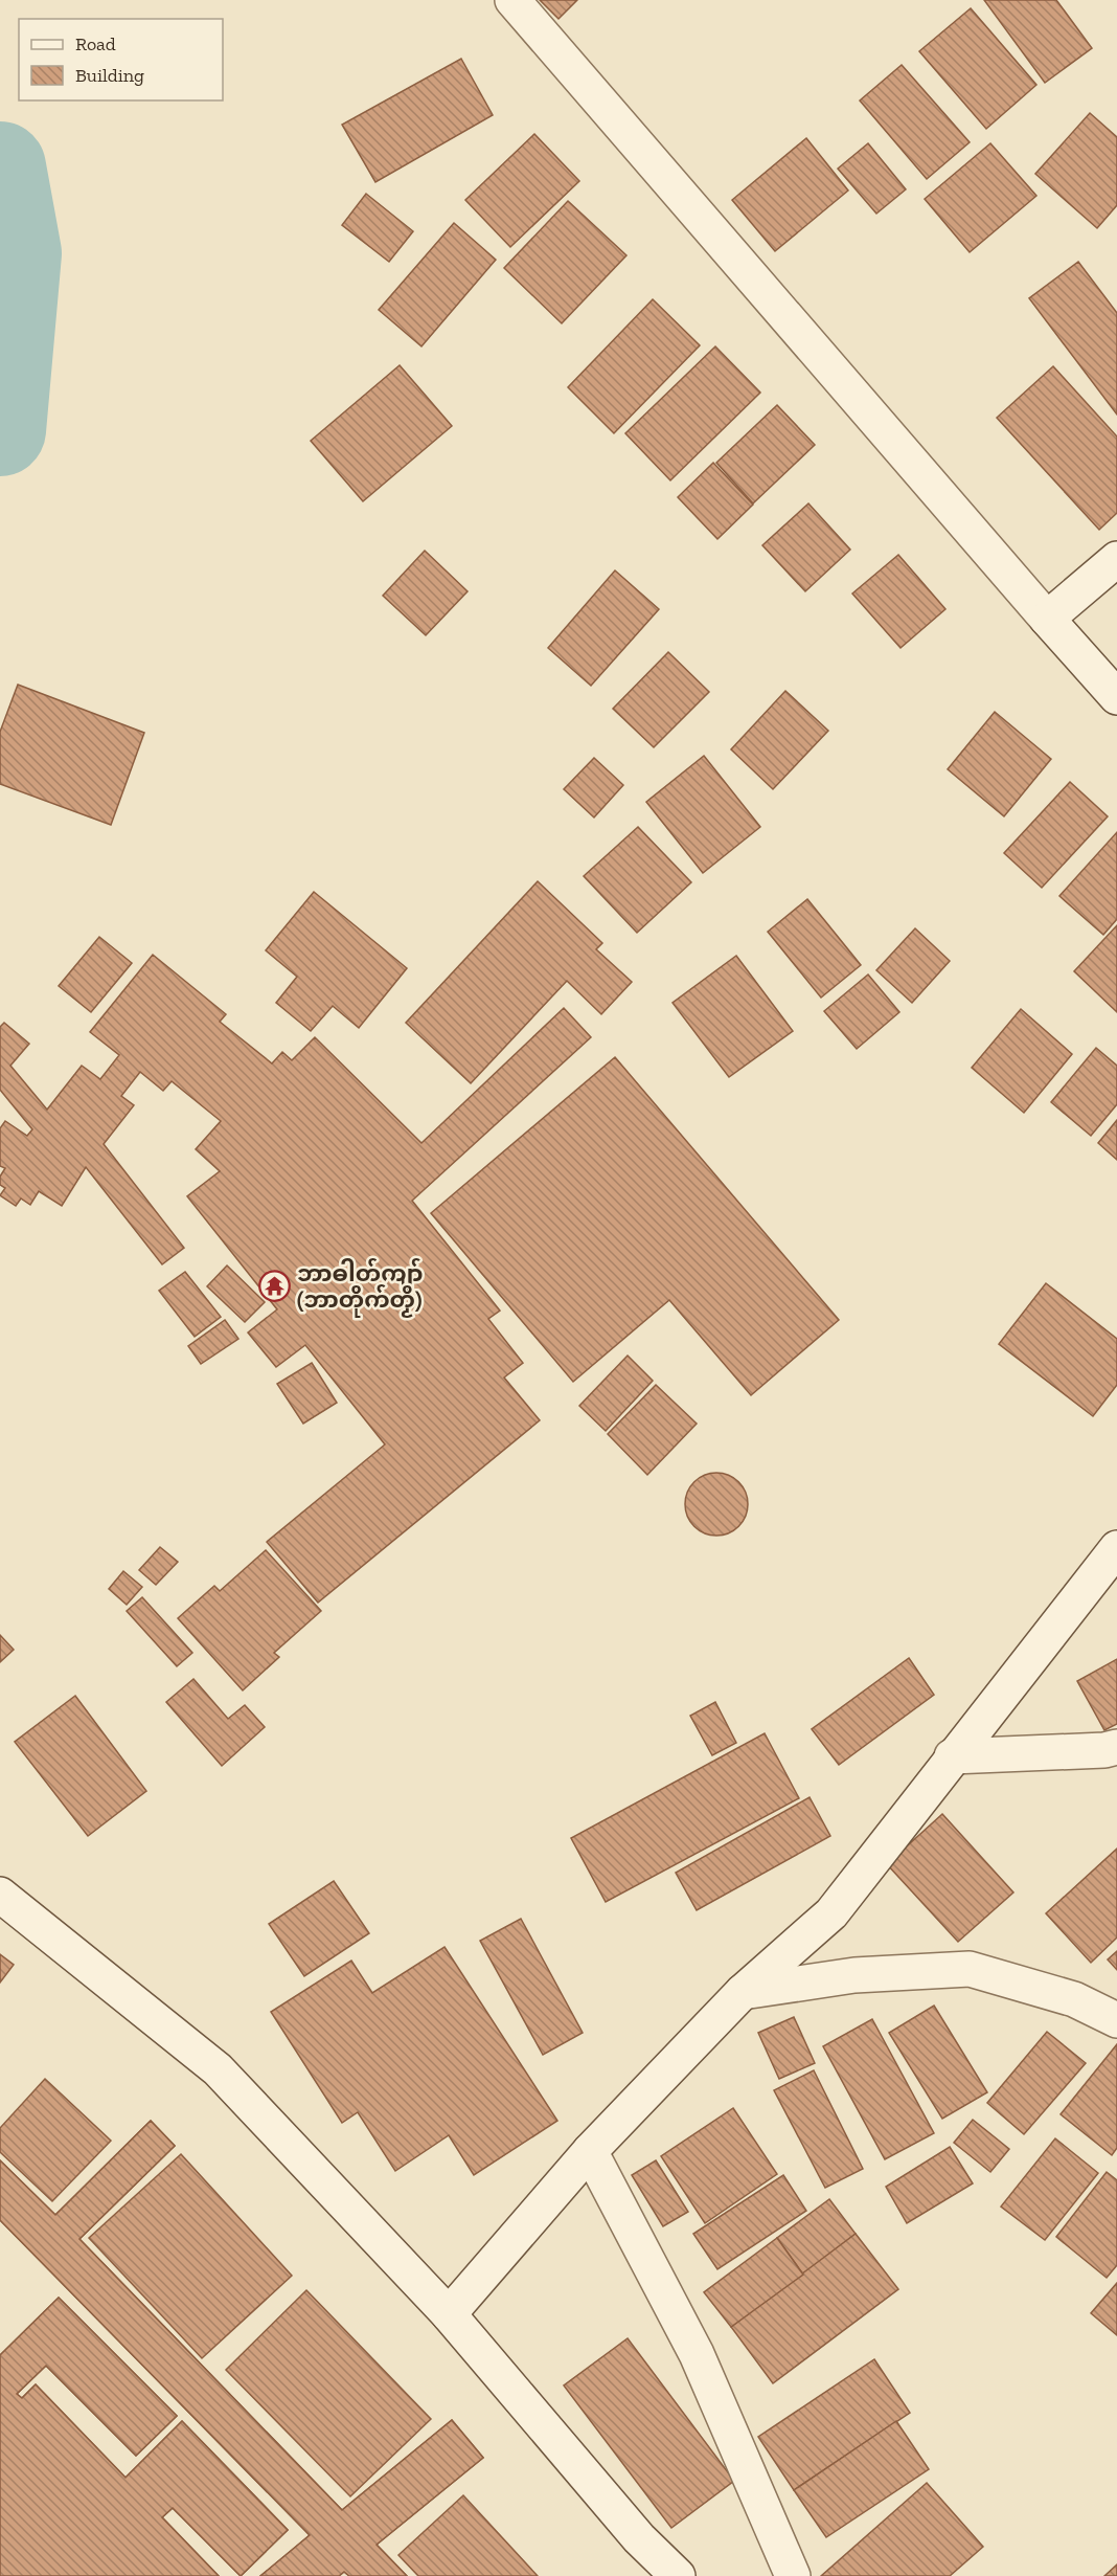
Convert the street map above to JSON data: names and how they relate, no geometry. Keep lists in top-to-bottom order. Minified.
{"places":{"temple":["ဘာဓါတ်ကျာ် (ဘာတိုက်တၟိ)"]},"legend":["Road","Building"]}
